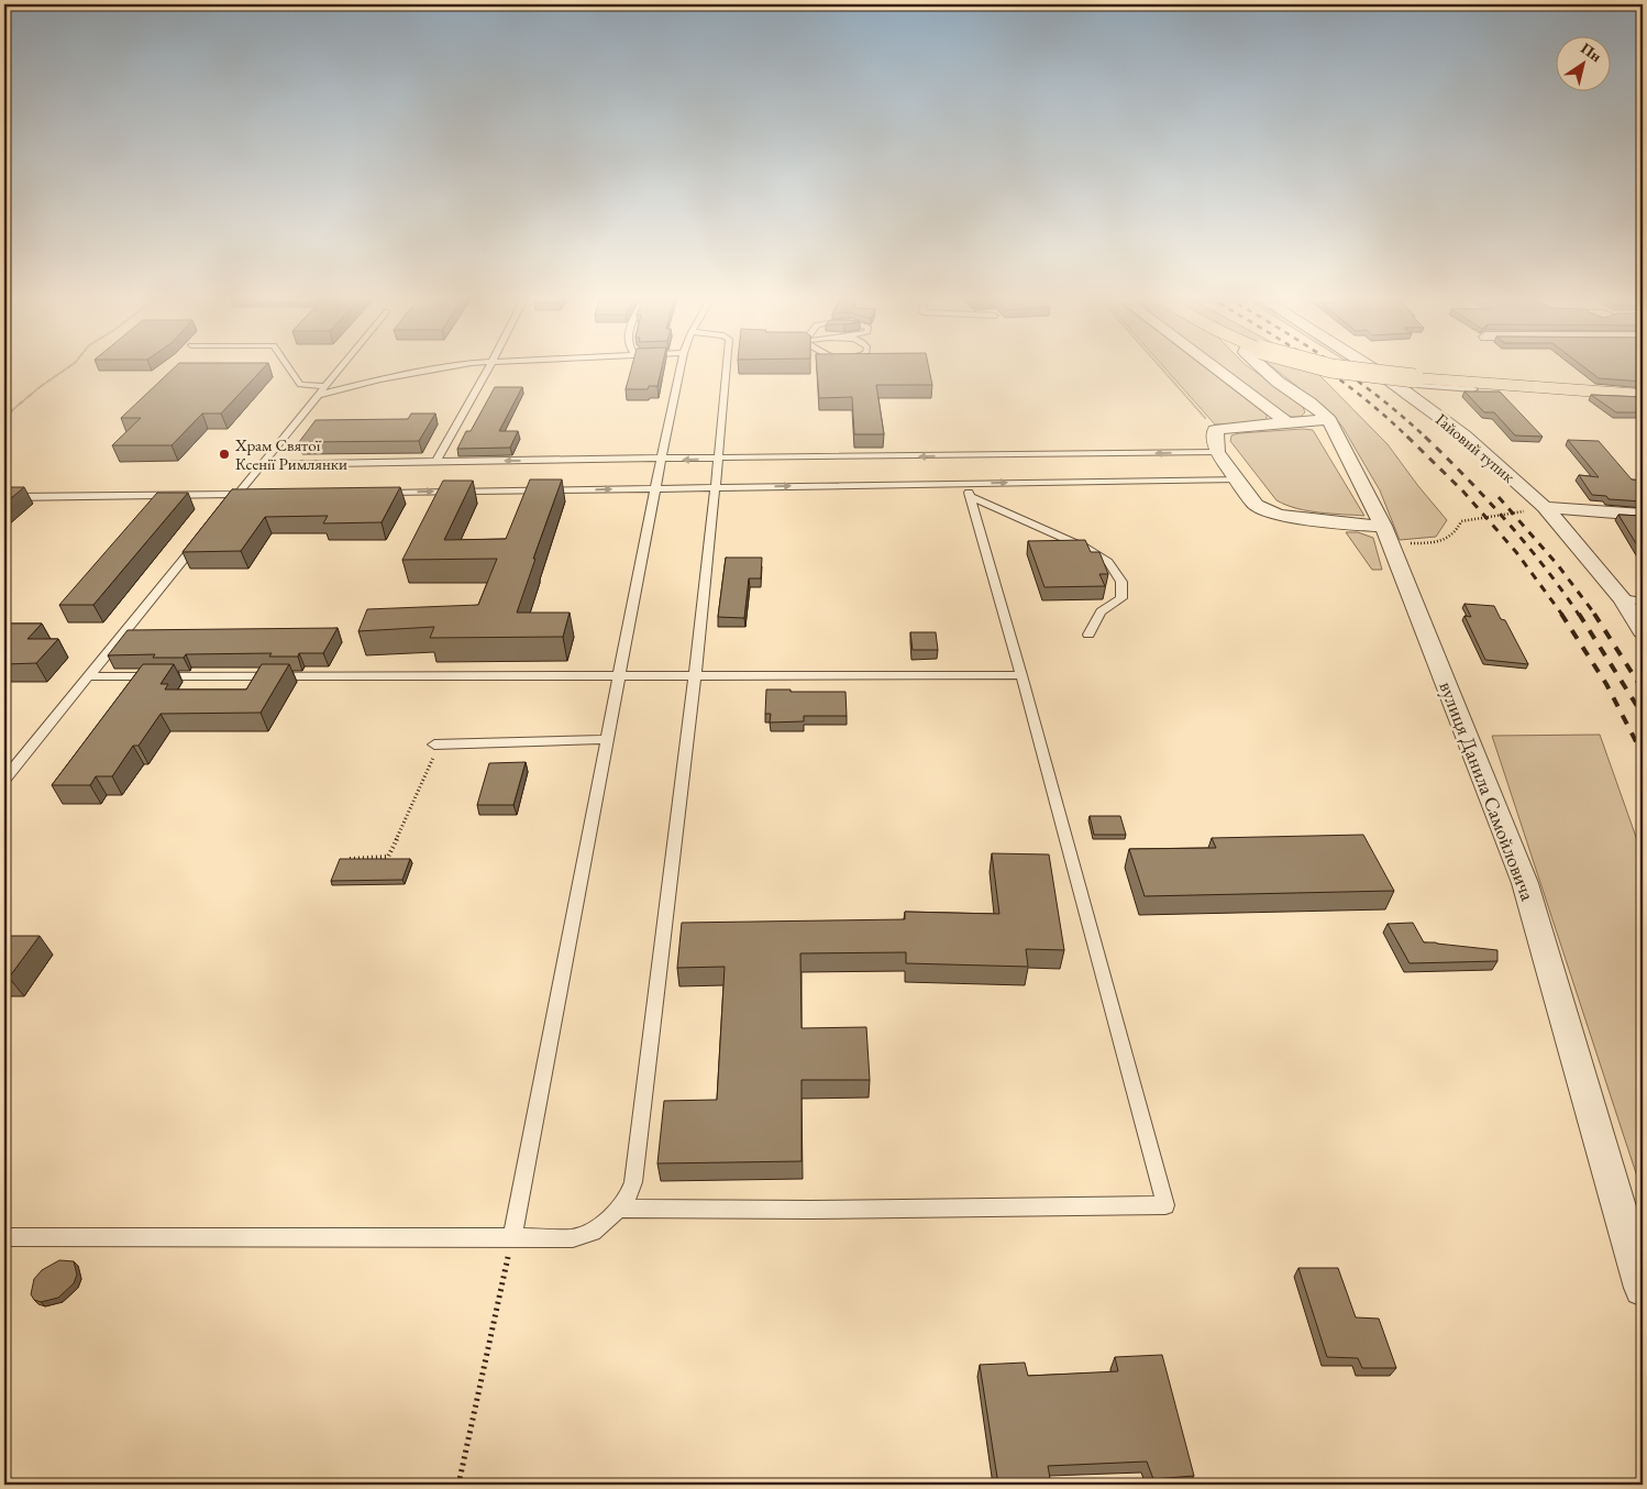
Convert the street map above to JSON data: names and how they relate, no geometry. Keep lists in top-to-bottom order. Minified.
{"streets":{"street":["Гайовий тупик","вулиця Данила Самойловича"]},"places":["Храм Святої Ксенії Римлянки"],"north":"top right"}
